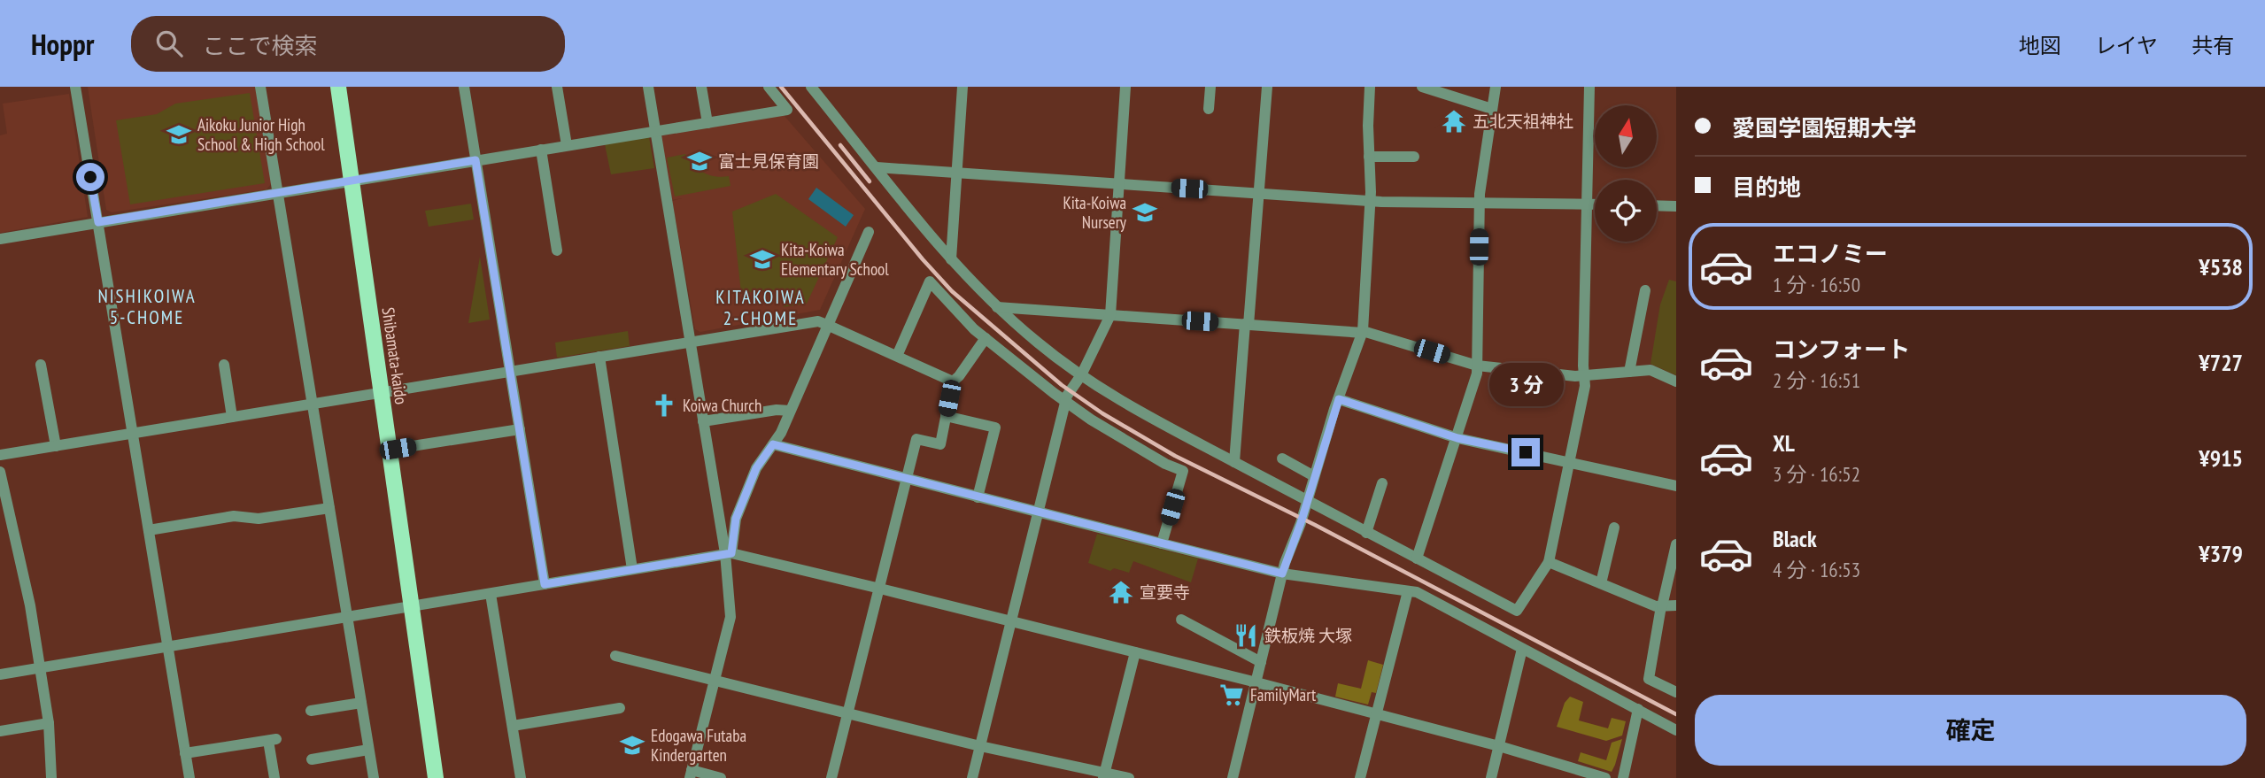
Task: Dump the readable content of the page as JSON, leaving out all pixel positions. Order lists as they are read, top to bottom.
{
  "streets": {
    "main road": ["Shibamata-kaido"]
  },
  "districts": ["NISHIKOIWA 5-CHOME", "KITAKOIWA 2-CHOME"],
  "places": {
    "temple": ["五北天祖神社", "宣要寺"],
    "school or university": [
      "Aikoku Junior High School & High School",
      "富士見保育園",
      "Kita-Koiwa Nursery",
      "Kita-Koiwa Elementary School",
      "Edogawa Futaba Kindergarten"
    ],
    "church": ["Koiwa Church"],
    "restaurant": ["鉄板焼 大塚"],
    "supermarket": ["FamilyMart"]
  },
  "north": "top",
  "page": {
    "header": "Hoppr",
    "search": "ここで検索",
    "nav": ["地図", "レイヤ", "共有"],
    "banner": ["愛国学園短期大学", "目的地"],
    "list": [
      {
        "name": "エコノミー",
        "note": "1 分 · 16:50",
        "value": "¥538"
      },
      {
        "name": "コンフォート",
        "note": "2 分 · 16:51",
        "value": "¥727"
      },
      {
        "name": "XL",
        "note": "3 分 · 16:52",
        "value": "¥915"
      },
      {
        "name": "Black",
        "note": "4 分 · 16:53",
        "value": "¥379"
      }
    ],
    "bubble": "3 分",
    "buttons": "確定"
  }
}
